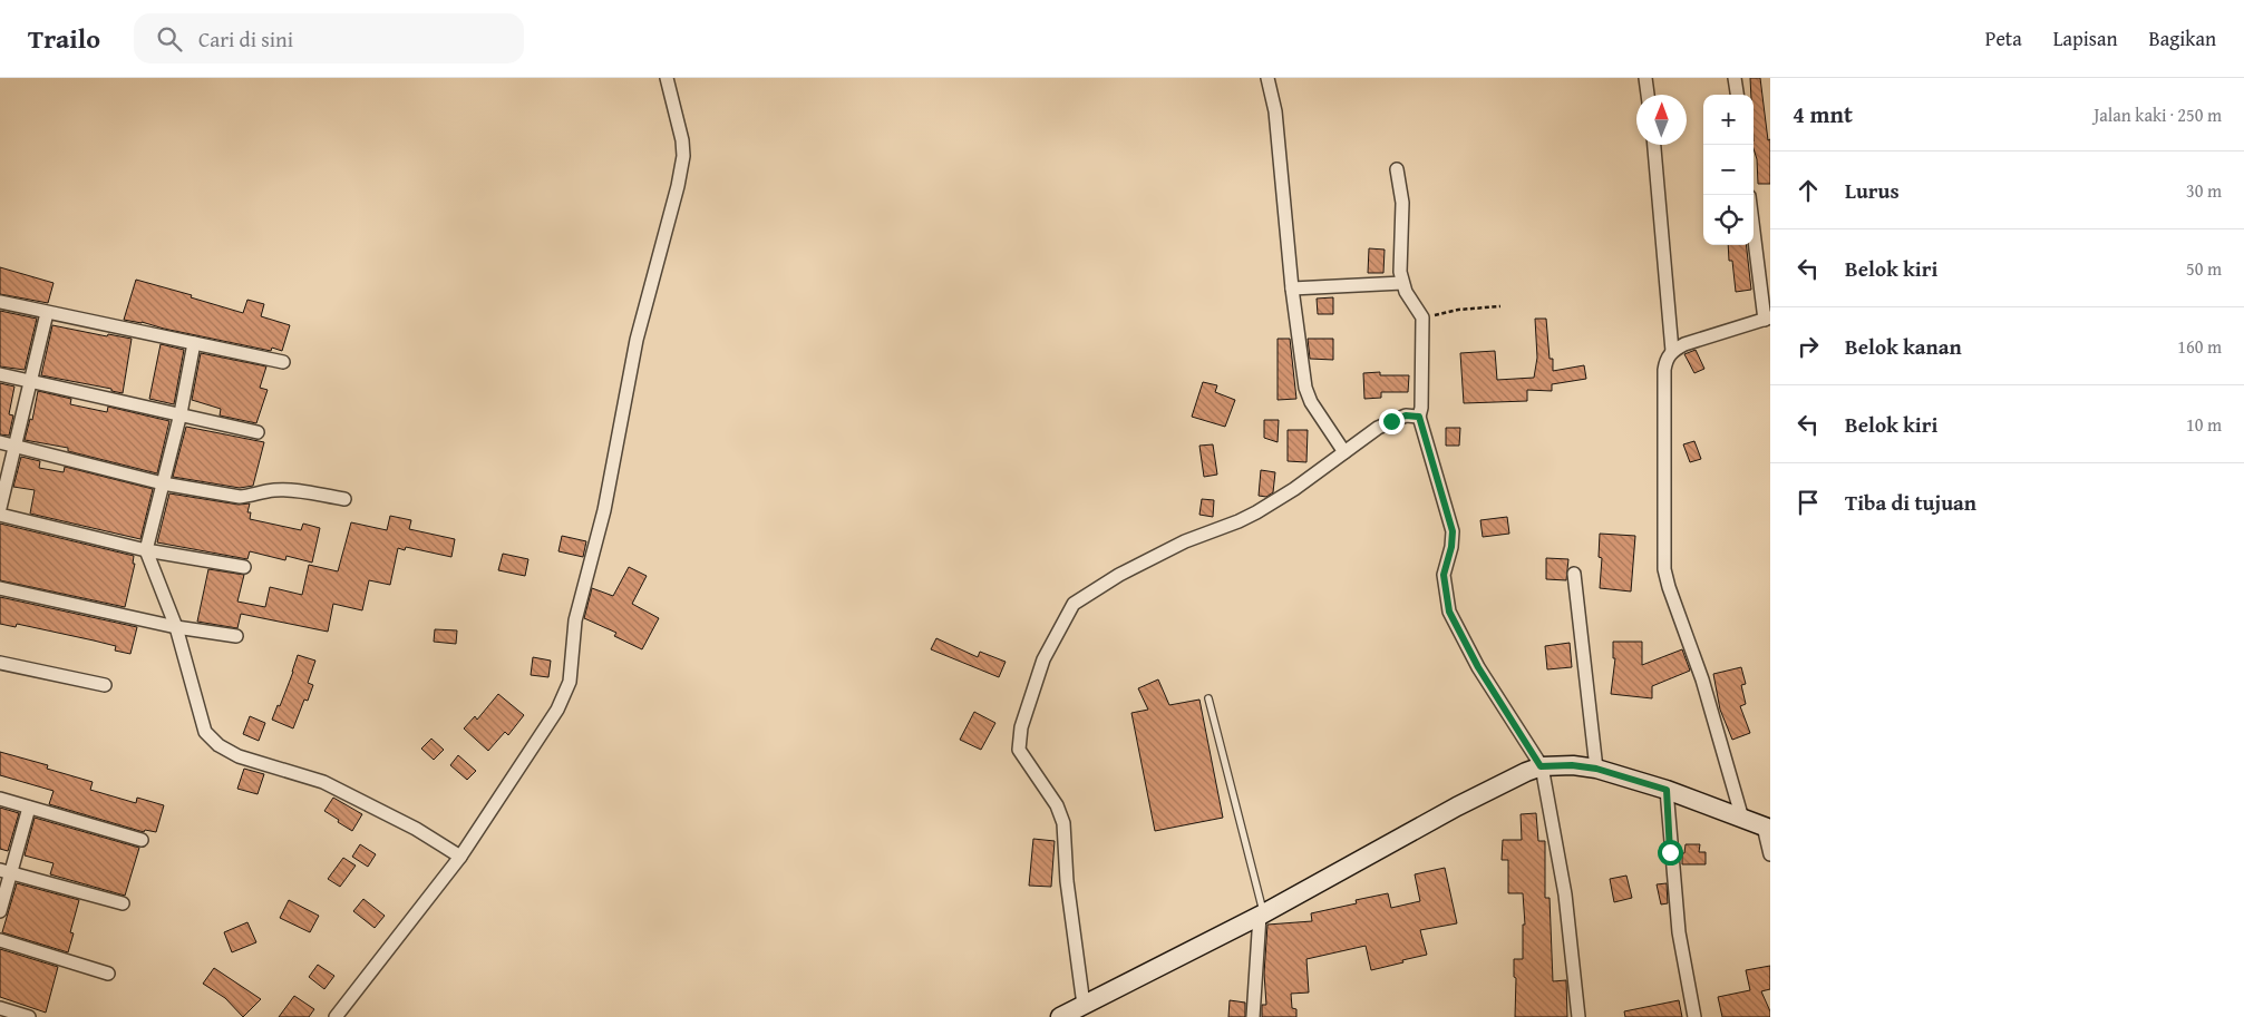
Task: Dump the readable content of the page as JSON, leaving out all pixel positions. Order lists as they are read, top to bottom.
{
  "north": "top",
  "page": {
    "header": "Trailo",
    "search": "Cari di sini",
    "nav": ["Peta", "Lapisan", "Bagikan"],
    "heading": ["4 mnt", "Jalan kaki · 250 m"],
    "map_buttons": ["+", "−"],
    "list": [
      ["Lurus", "30 m"],
      ["Belok kiri", "50 m"],
      ["Belok kanan", "160 m"],
      ["Belok kiri", "10 m"],
      "Tiba di tujuan"
    ]
  }
}
